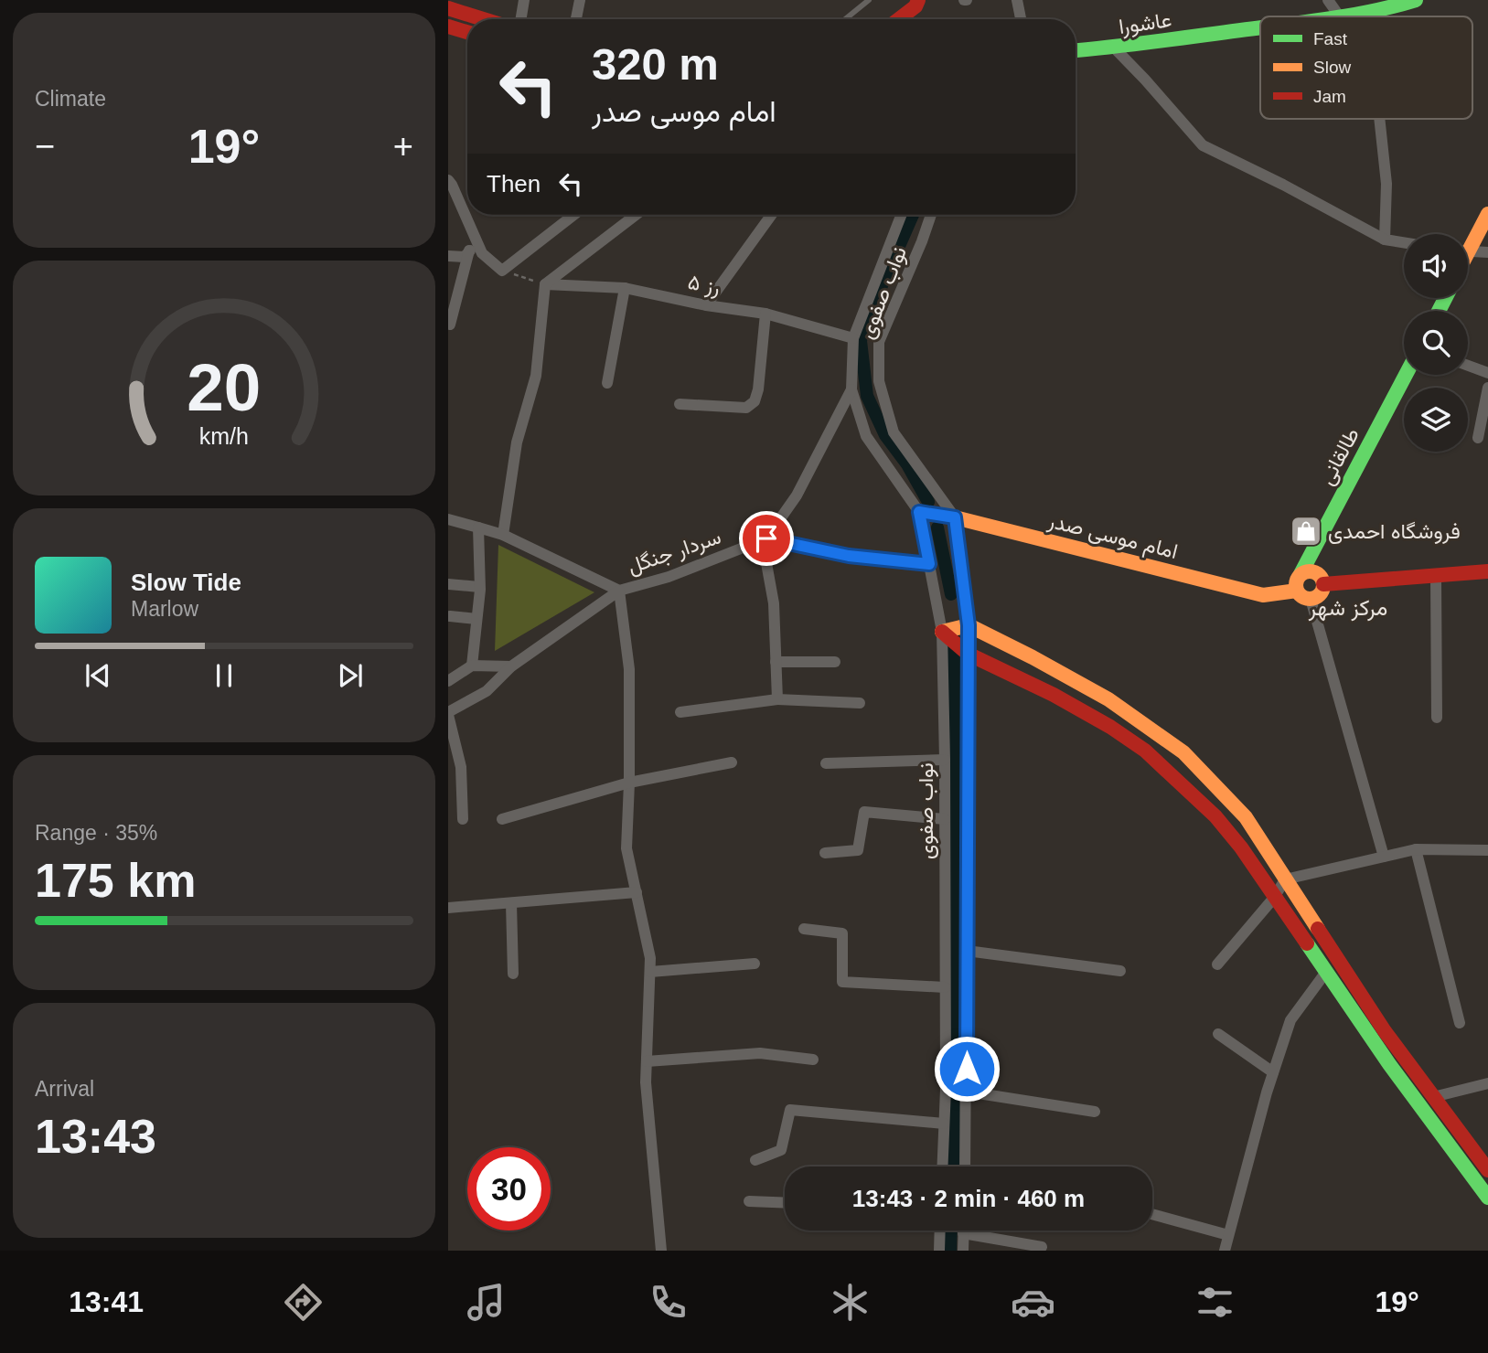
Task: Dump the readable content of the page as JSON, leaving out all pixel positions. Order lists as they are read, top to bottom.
{
  "streets": {
    "street": [
      "عاشورا",
      "رز ۵",
      "نواب صفوی",
      "طالقانی",
      "امام موسی صدر",
      "سردار جنگل"
    ]
  },
  "crossings": [
    ["رز ۵", "نواب صفوی"],
    ["نواب صفوی", "امام موسی صدر"],
    ["طالقانی", "امام موسی صدر"]
  ],
  "districts": ["مرکز شهر"],
  "places": {
    "shop": ["فروشگاه احمدی"]
  },
  "legend": ["Fast", "Slow", "Jam"],
  "page": {
    "tile": [
      "Climate",
      ["Range · 35%", "175 km"],
      ["Arrival", "13:43"]
    ],
    "turn": ["320 m", "امام موسی صدر"],
    "heat": ["−", "19°", "+"],
    "then": "Then",
    "song": ["Slow Tide", "Marlow"],
    "limit": "30",
    "trip": "13:43 · 2 min · 460 m",
    "tabs": ["13:41", "19°"],
    "gauge": ["20", "km/h"]
  }
}
